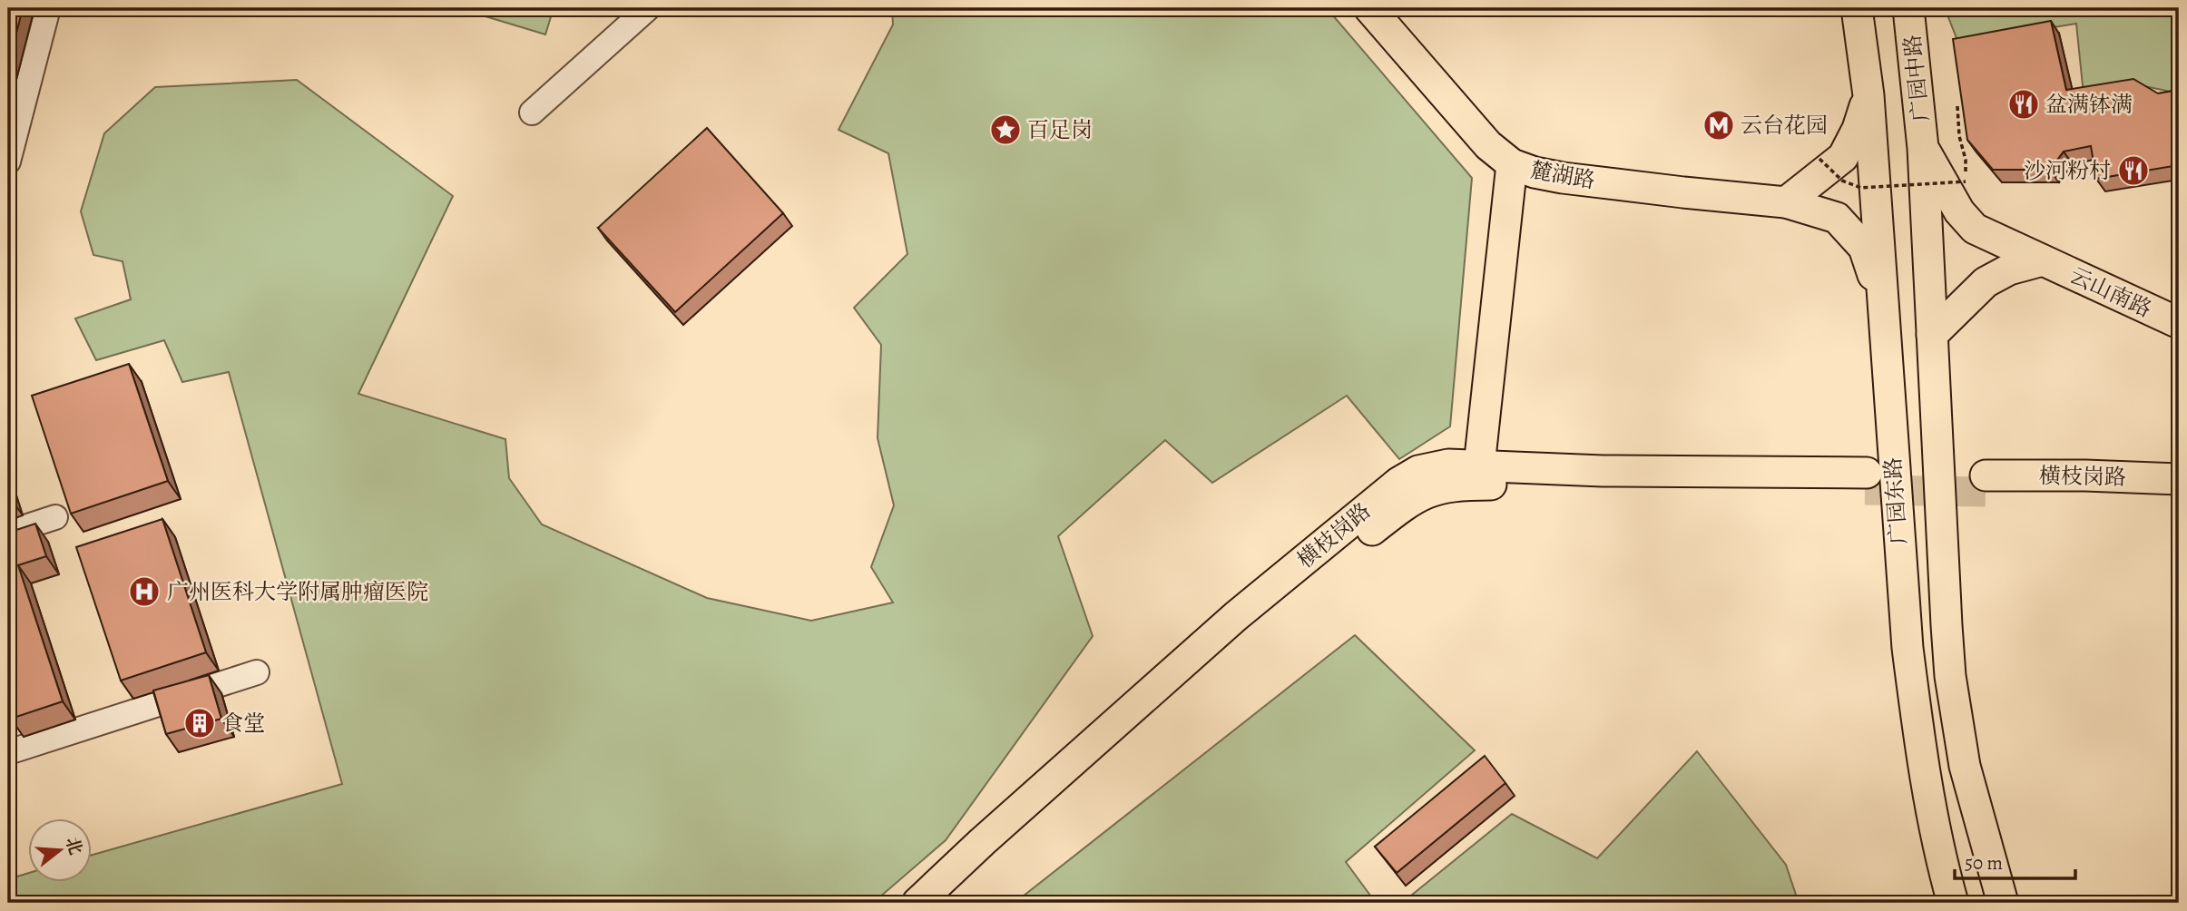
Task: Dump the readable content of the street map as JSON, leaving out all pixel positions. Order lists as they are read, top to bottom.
{
  "streets": {
    "main road": [
      "广园中路",
      "麓湖路",
      "云山南路",
      "横枝岗路",
      "广园东路"
    ]
  },
  "crossings": [
    ["广园中路", "云山南路"],
    ["广园中路", "广园东路"],
    ["麓湖路", "广园东路"],
    ["云山南路", "广园东路"]
  ],
  "places": {
    "restaurant": ["盆满钵满", "沙河粉村"],
    "metro station": ["云台花园"],
    "place": ["百足岗"],
    "hospital": ["广州医科大学附属肿瘤医院"],
    "building": ["食堂"]
  },
  "scale_bar": "50 m",
  "north": "right"
}
